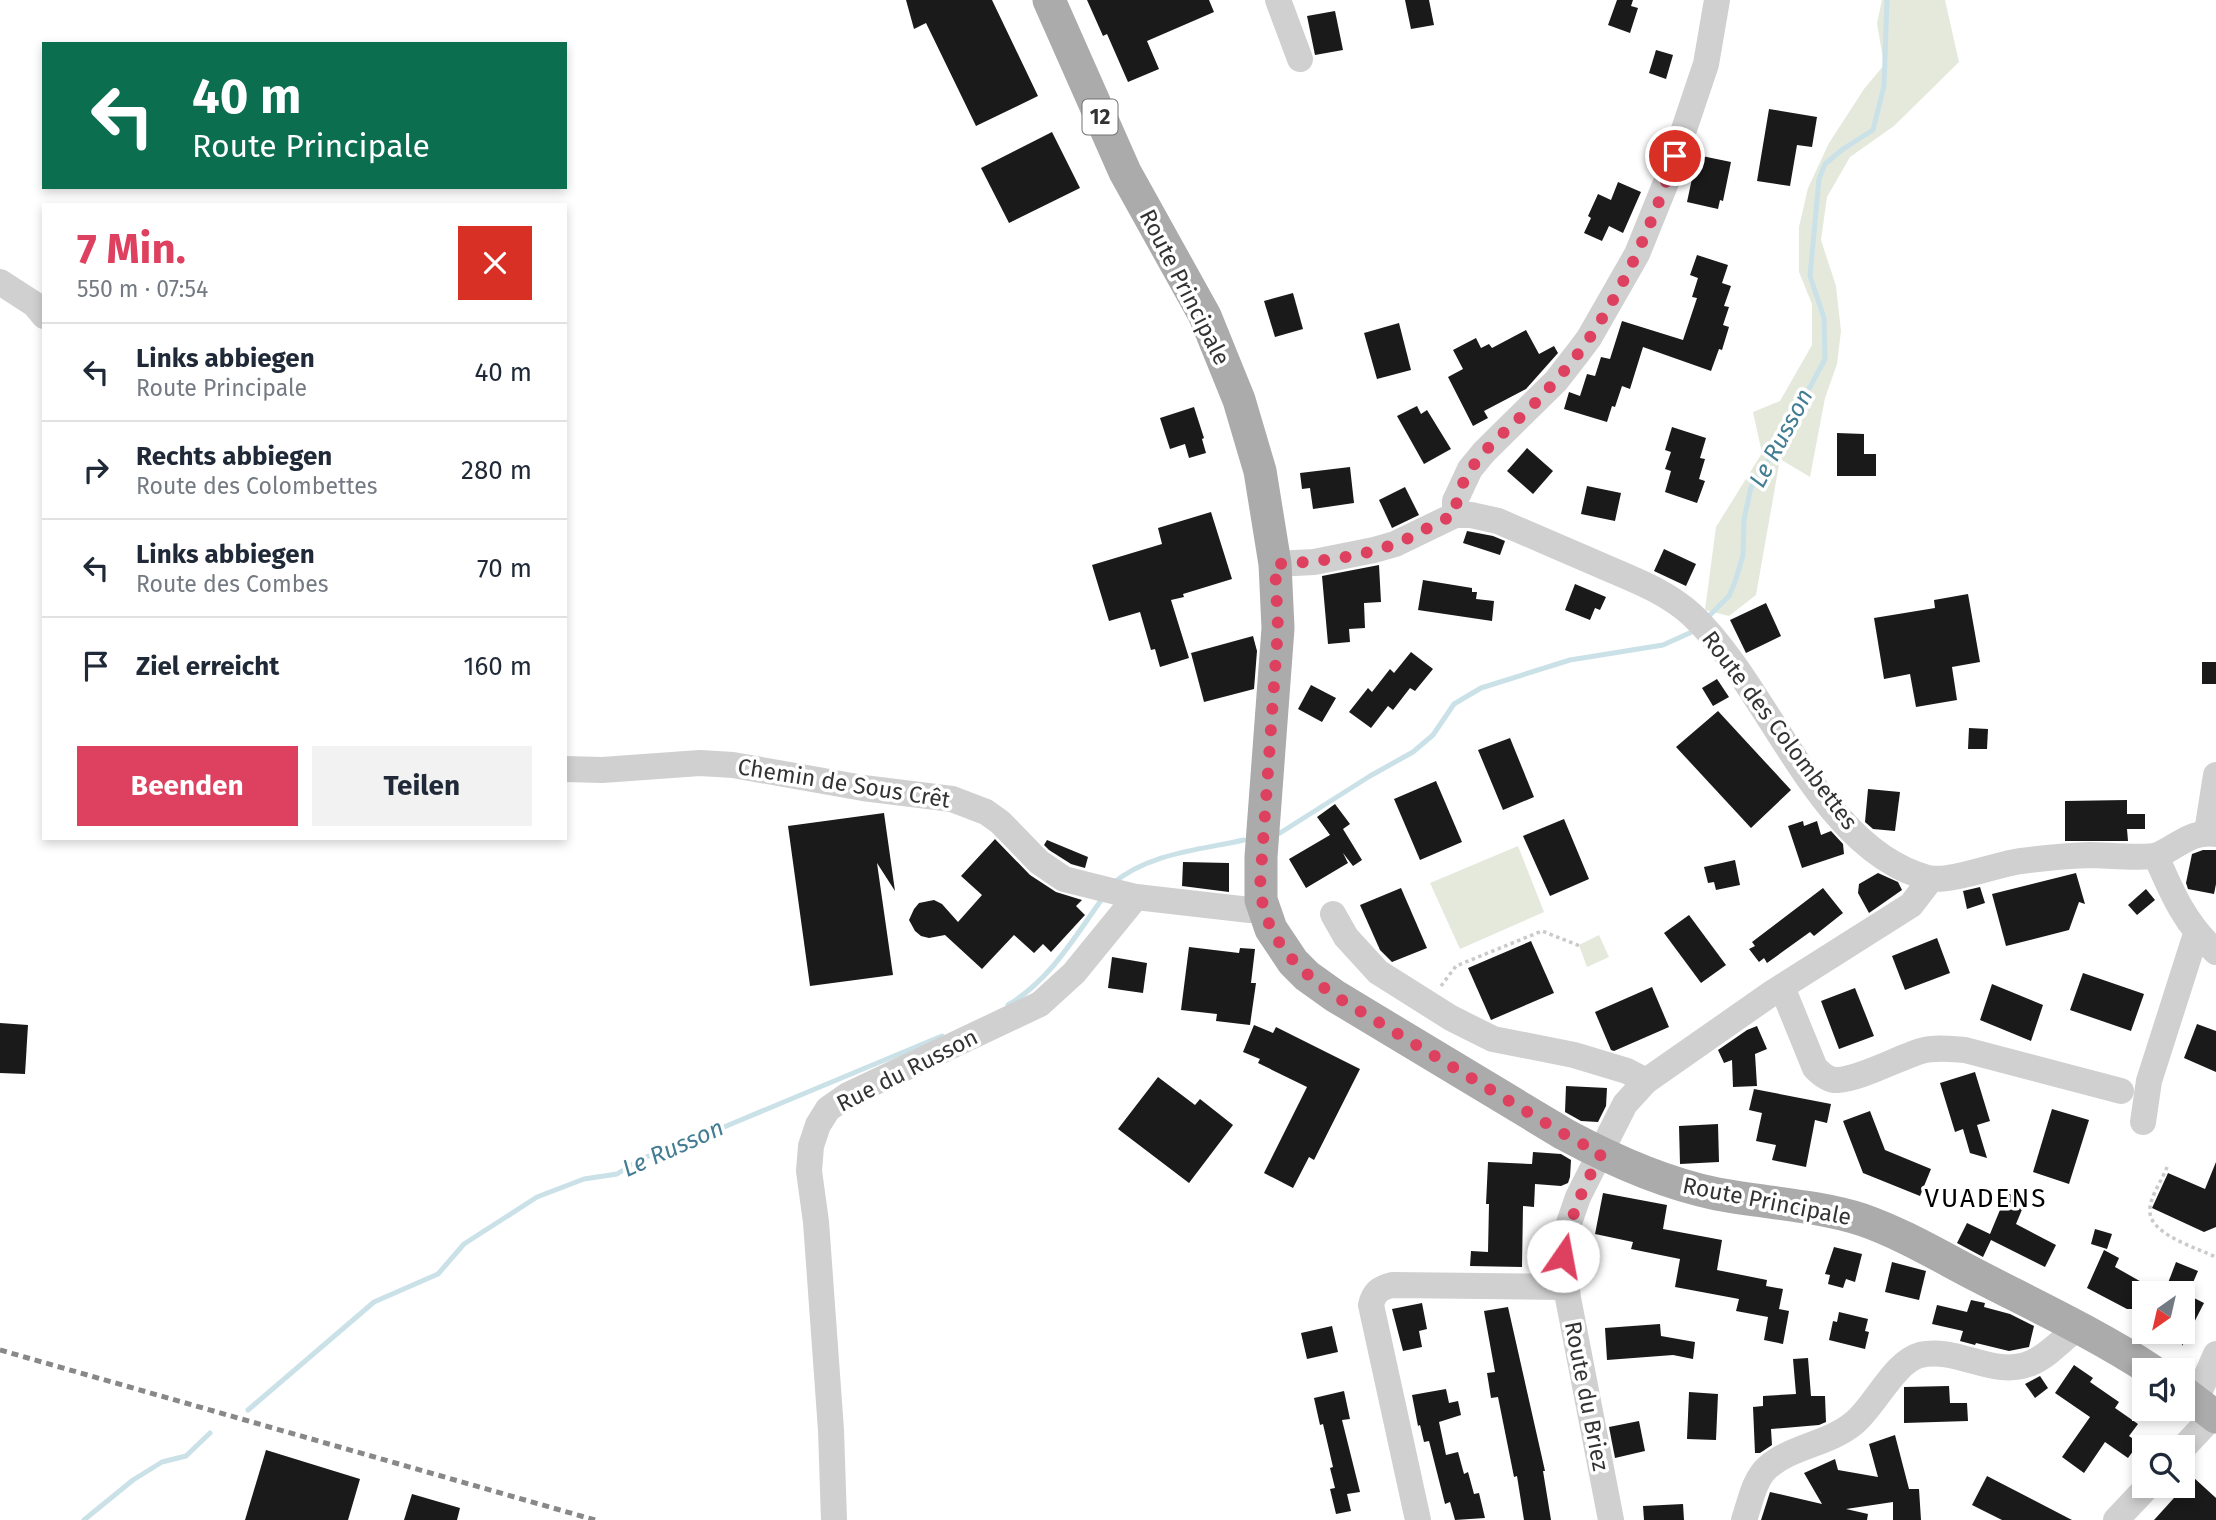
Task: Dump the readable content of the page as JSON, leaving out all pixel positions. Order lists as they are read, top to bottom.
{
  "streets": {
    "main road": ["12", "Route Principale"],
    "street": [
      "Route des Colombettes",
      "Chemin de Sous Crêt",
      "Rue du Russon",
      "Route du Briez"
    ]
  },
  "crossings": [
    ["Route Principale", "Route du Briez"],
    ["Route des Colombettes", "Route du Briez"],
    ["Chemin de Sous Crêt", "Rue du Russon"]
  ],
  "districts": ["VUADENS"],
  "water": ["Le Russon"],
  "north": "bottom left",
  "page": {
    "turn": ["40 m", "Route Principale"],
    "heading": ["7 Min.", "550 m · 07:54"],
    "list": [
      {
        "name": "Links abbiegen",
        "note": "Route Principale",
        "value": "40 m"
      },
      {
        "name": "Rechts abbiegen",
        "note": "Route des Colombettes",
        "value": "280 m"
      },
      {
        "name": "Links abbiegen",
        "note": "Route des Combes",
        "value": "70 m"
      },
      {
        "name": "Ziel erreicht",
        "value": "160 m"
      }
    ],
    "buttons": ["Beenden", "Teilen"]
  }
}
